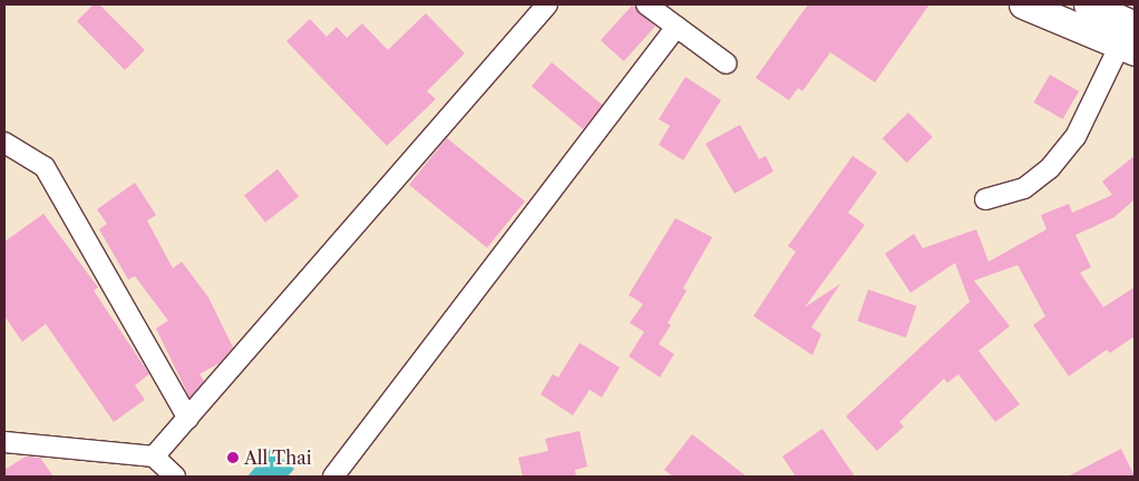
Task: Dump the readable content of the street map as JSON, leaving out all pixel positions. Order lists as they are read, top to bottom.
{
  "places": ["All Thai"]
}
